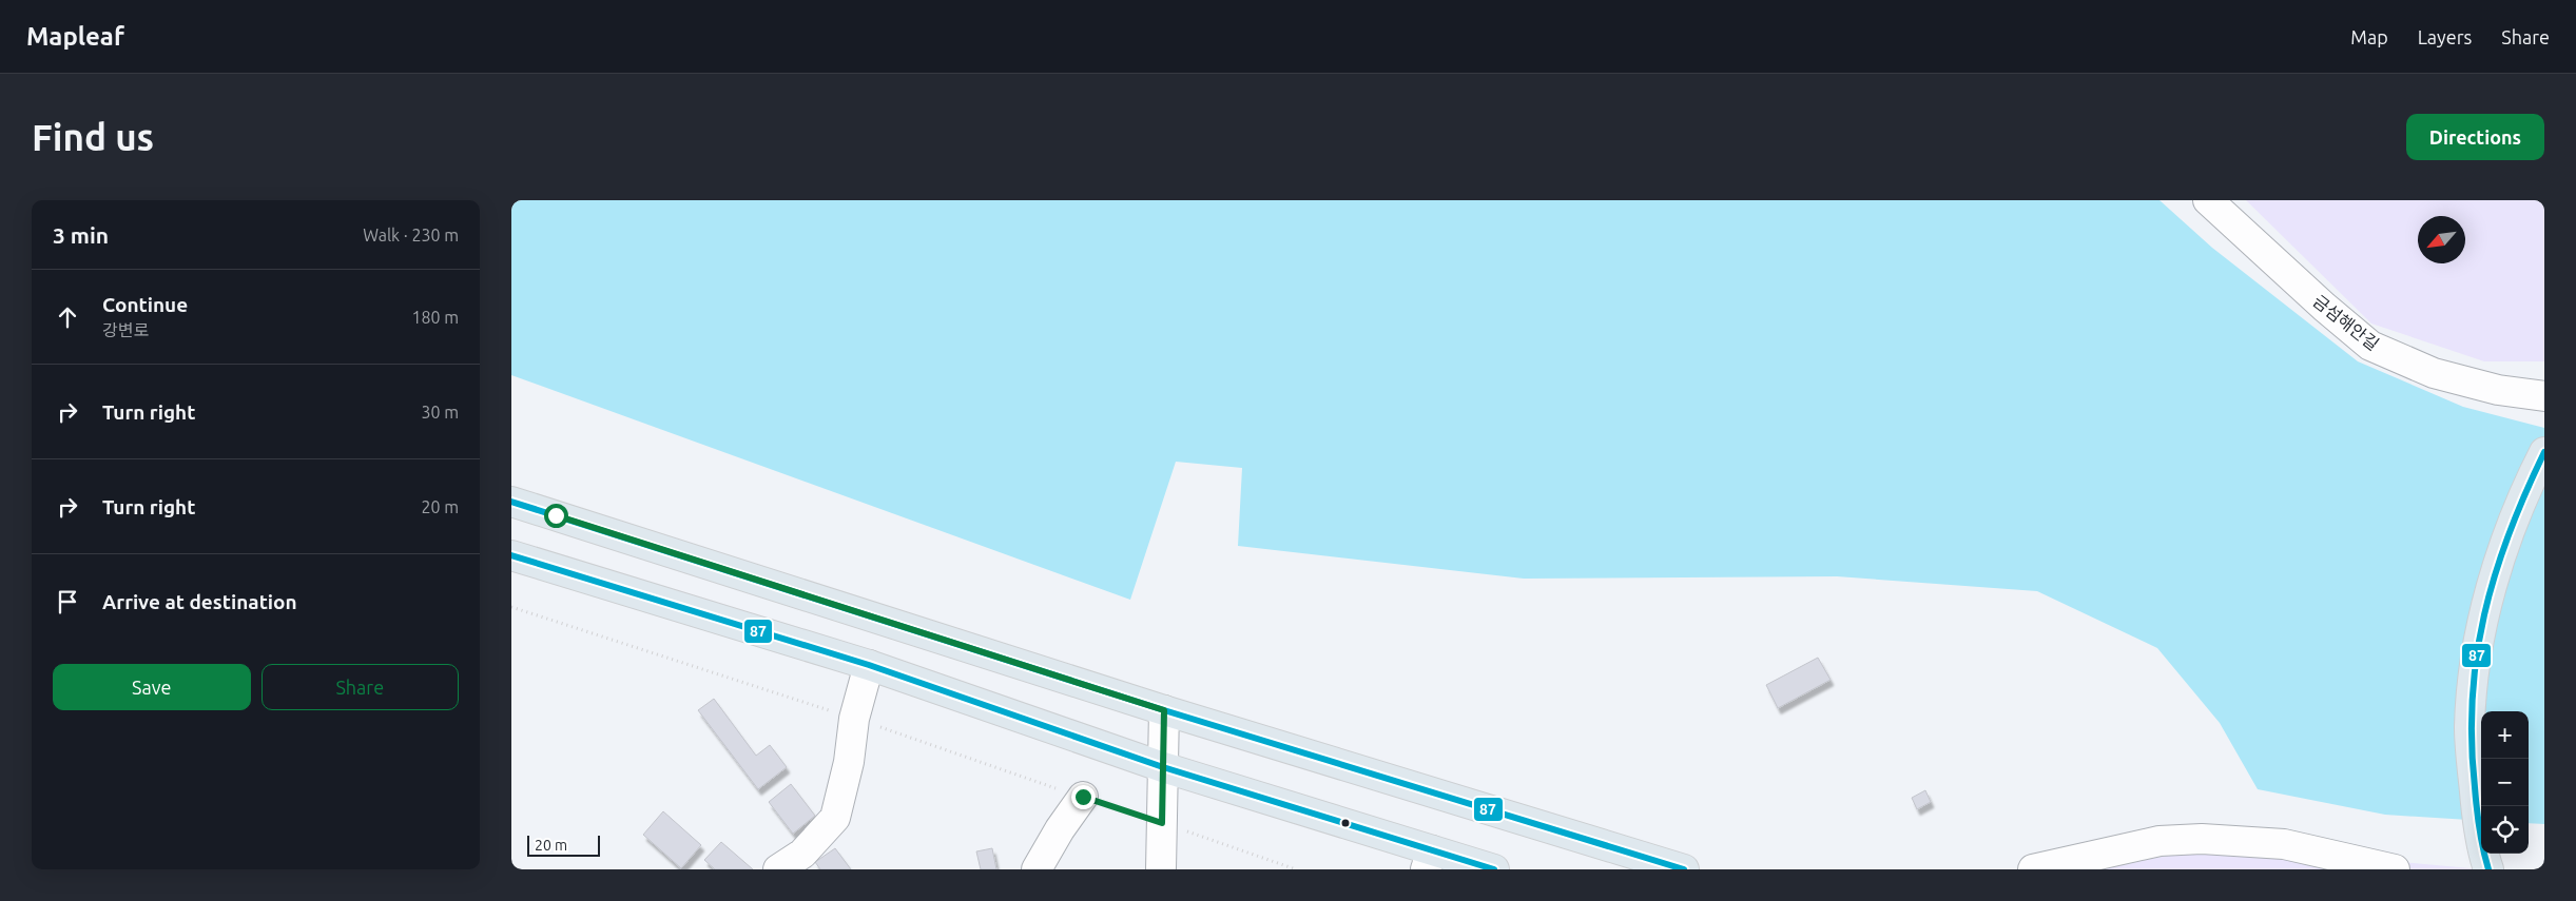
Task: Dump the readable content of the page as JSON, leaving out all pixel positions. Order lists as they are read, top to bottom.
{
  "streets": {
    "street": ["금섬해안길"]
  },
  "lines": ["transit line 87"],
  "scale_bar": "20 m",
  "north": "bottom left",
  "page": {
    "header": "Mapleaf",
    "nav": ["Map", "Layers", "Share"],
    "buttons": [
      "Directions",
      ["Save", "Share"]
    ],
    "title": "Find us",
    "heading": ["3 min", "Walk · 230 m"],
    "list": [
      ["Continue", "강변로", "180 m"],
      ["Turn right", "30 m"],
      ["Turn right", "20 m"],
      "Arrive at destination"
    ],
    "map_buttons": ["+", "−"],
    "scale": "20 m"
  }
}
